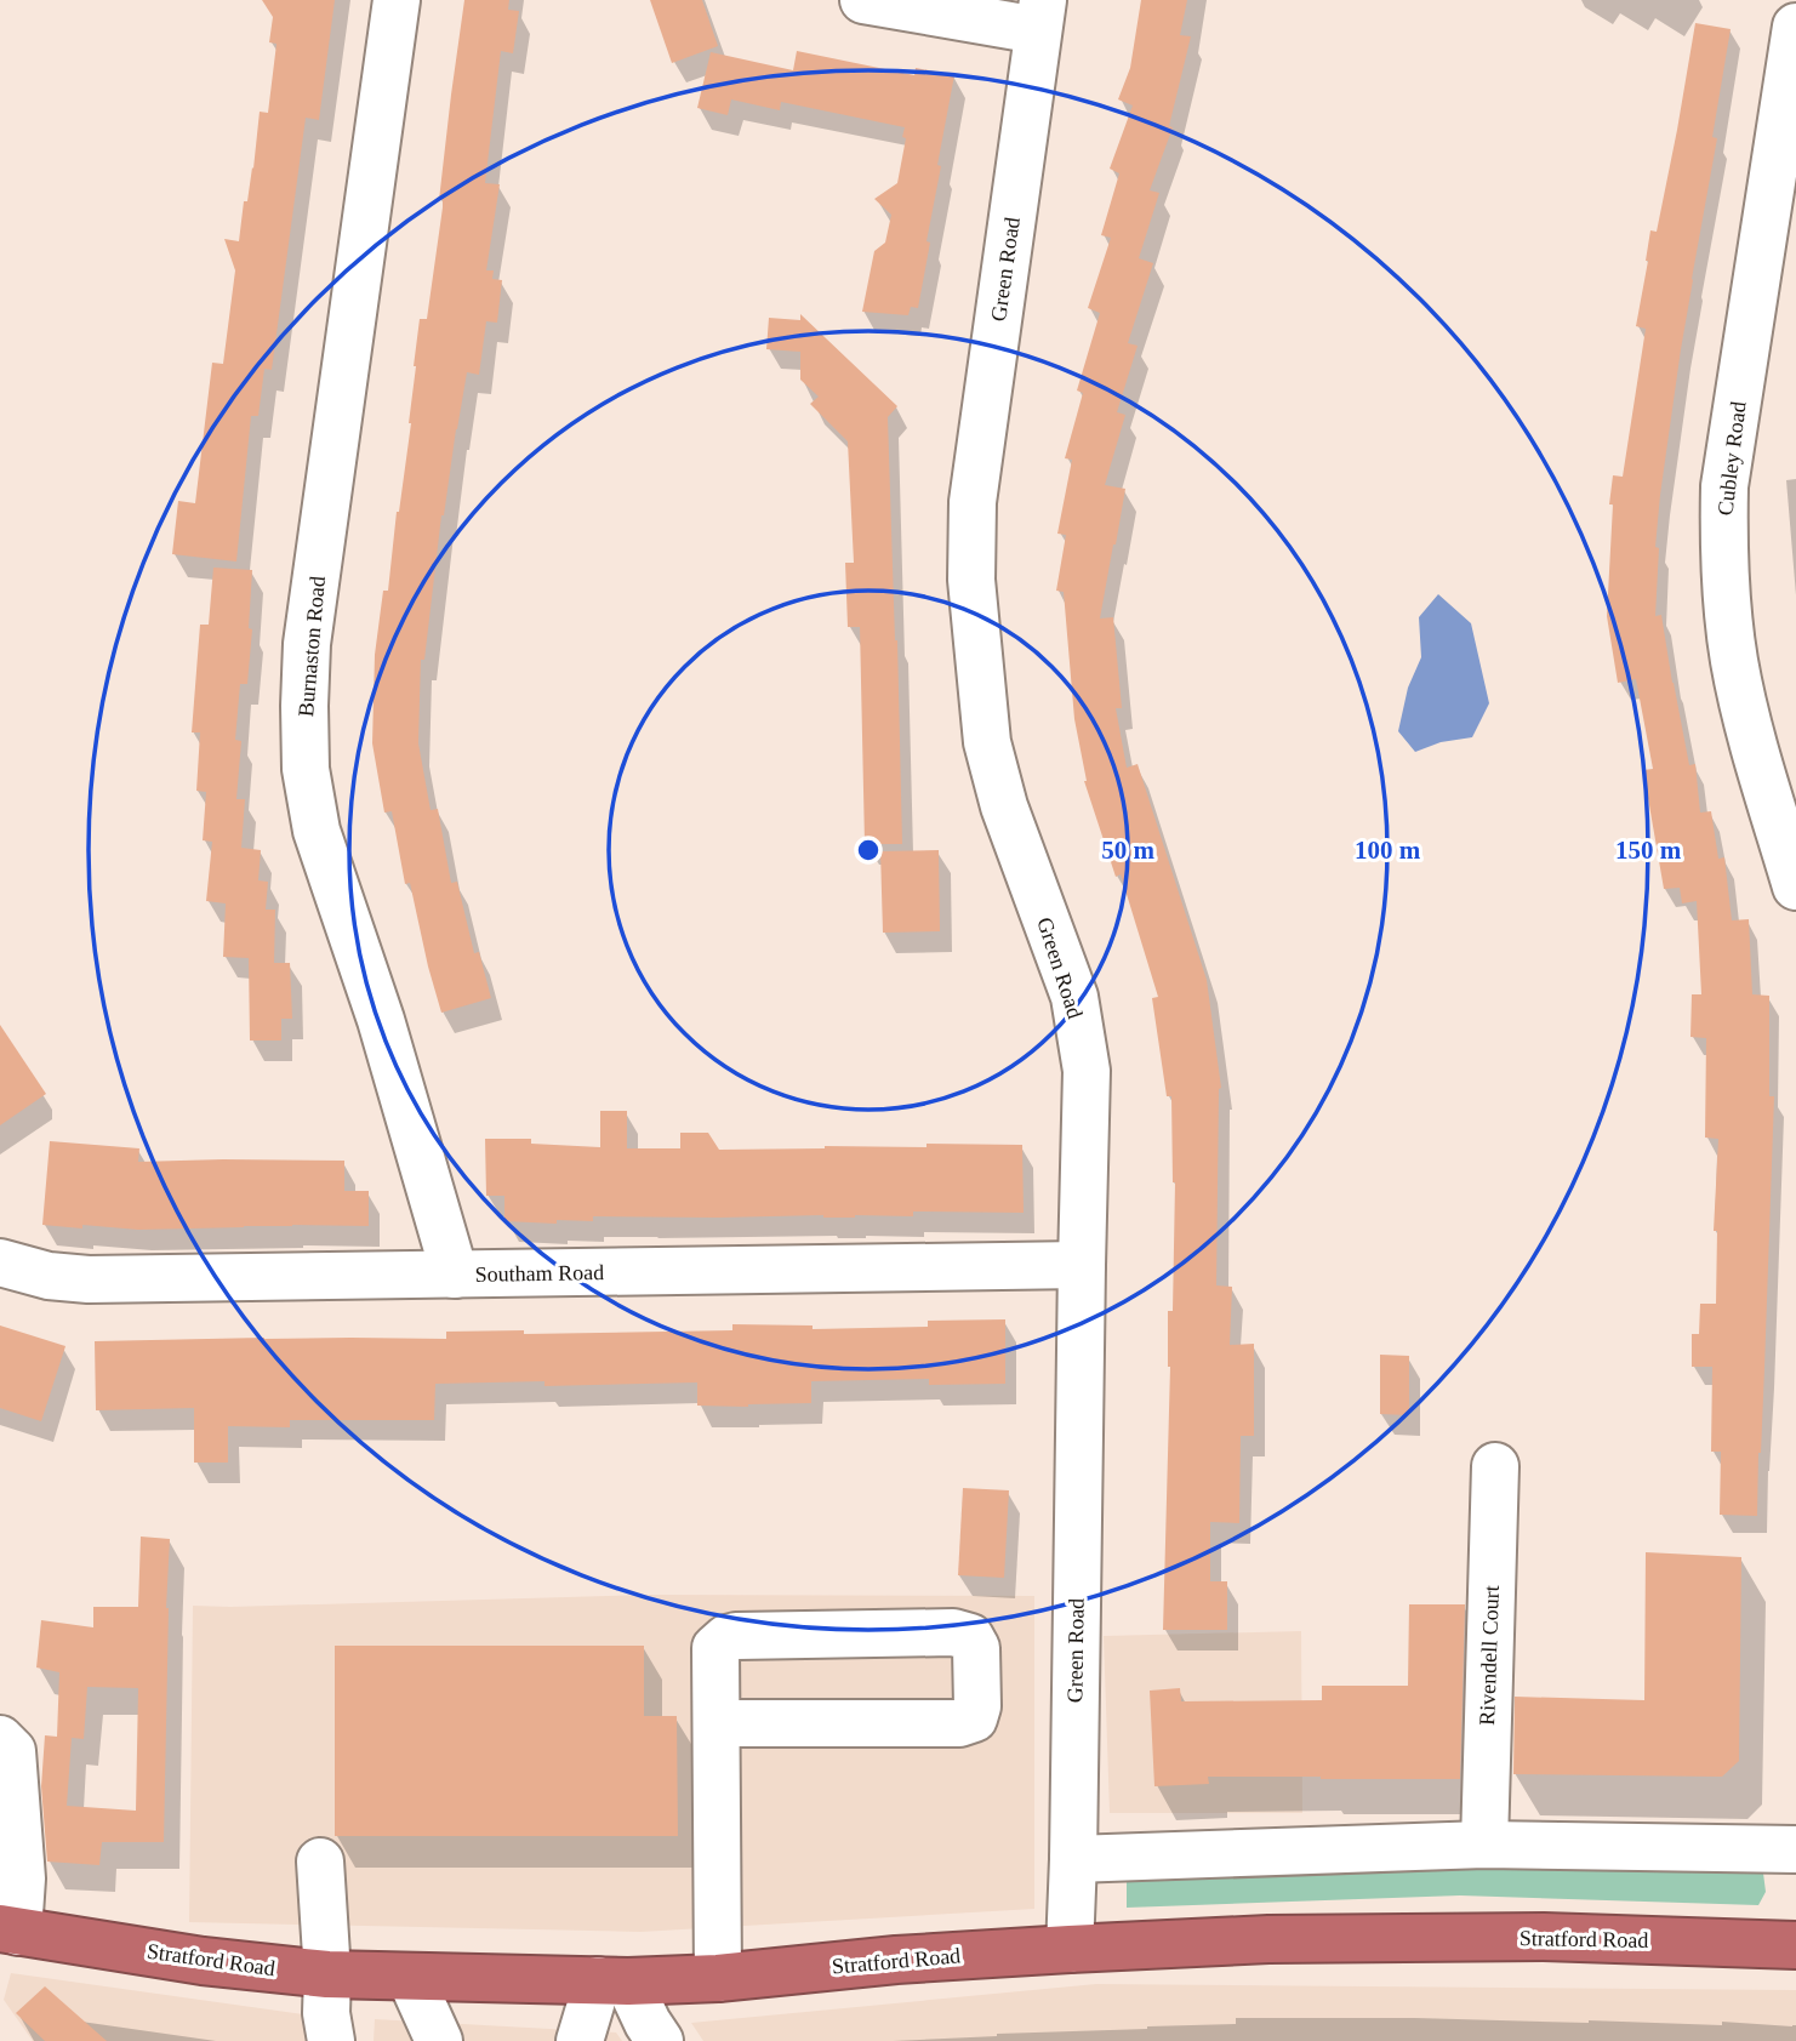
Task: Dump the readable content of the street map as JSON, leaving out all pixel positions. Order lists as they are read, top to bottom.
{
  "streets": {
    "highway": ["Stratford Road"],
    "street": [
      "Green Road",
      "Cubley Road",
      "Burnaston Road",
      "Southam Road",
      "Rivendell Court"
    ]
  },
  "crossings": [
    ["Green Road", "Southam Road"],
    ["Green Road", "Stratford Road"],
    ["Burnaston Road", "Southam Road"]
  ],
  "rings": ["50 m", "100 m", "150 m"]
}
